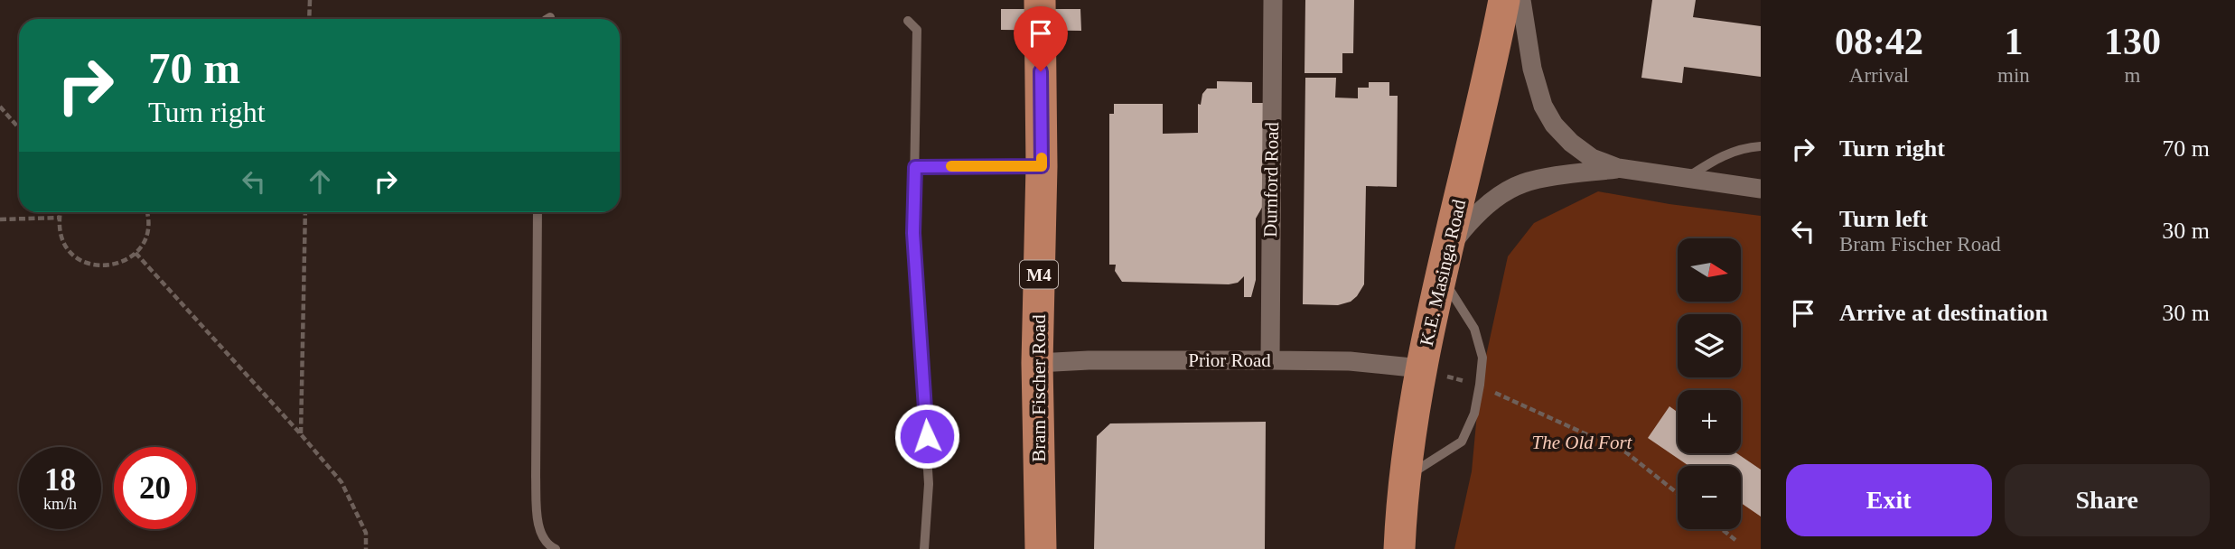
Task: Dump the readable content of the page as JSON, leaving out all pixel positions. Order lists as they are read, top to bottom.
{
  "streets": {
    "highway": ["K.E. Masinga Road", "M4", "Bram Fischer Road"],
    "street": ["Durnford Road", "Prior Road"]
  },
  "crossings": [
    ["Durnford Road", "Prior Road"],
    ["K.E. Masinga Road", "Prior Road"],
    ["Prior Road", "Bram Fischer Road"]
  ],
  "parks": ["The Old Fort"],
  "north": "right",
  "page": {
    "eta": [
      "08:42",
      "Arrival",
      "1",
      "min",
      "130",
      "m"
    ],
    "turn": ["70 m", "Turn right"],
    "list": [
      {
        "name": "Turn right",
        "value": "70 m"
      },
      {
        "name": "Turn left",
        "note": "Bram Fischer Road",
        "value": "30 m"
      },
      {
        "name": "Arrive at destination",
        "value": "30 m"
      }
    ],
    "map_buttons": ["+", "−"],
    "speed": "18 km/h",
    "limit": "20",
    "buttons": ["Exit", "Share"]
  }
}
